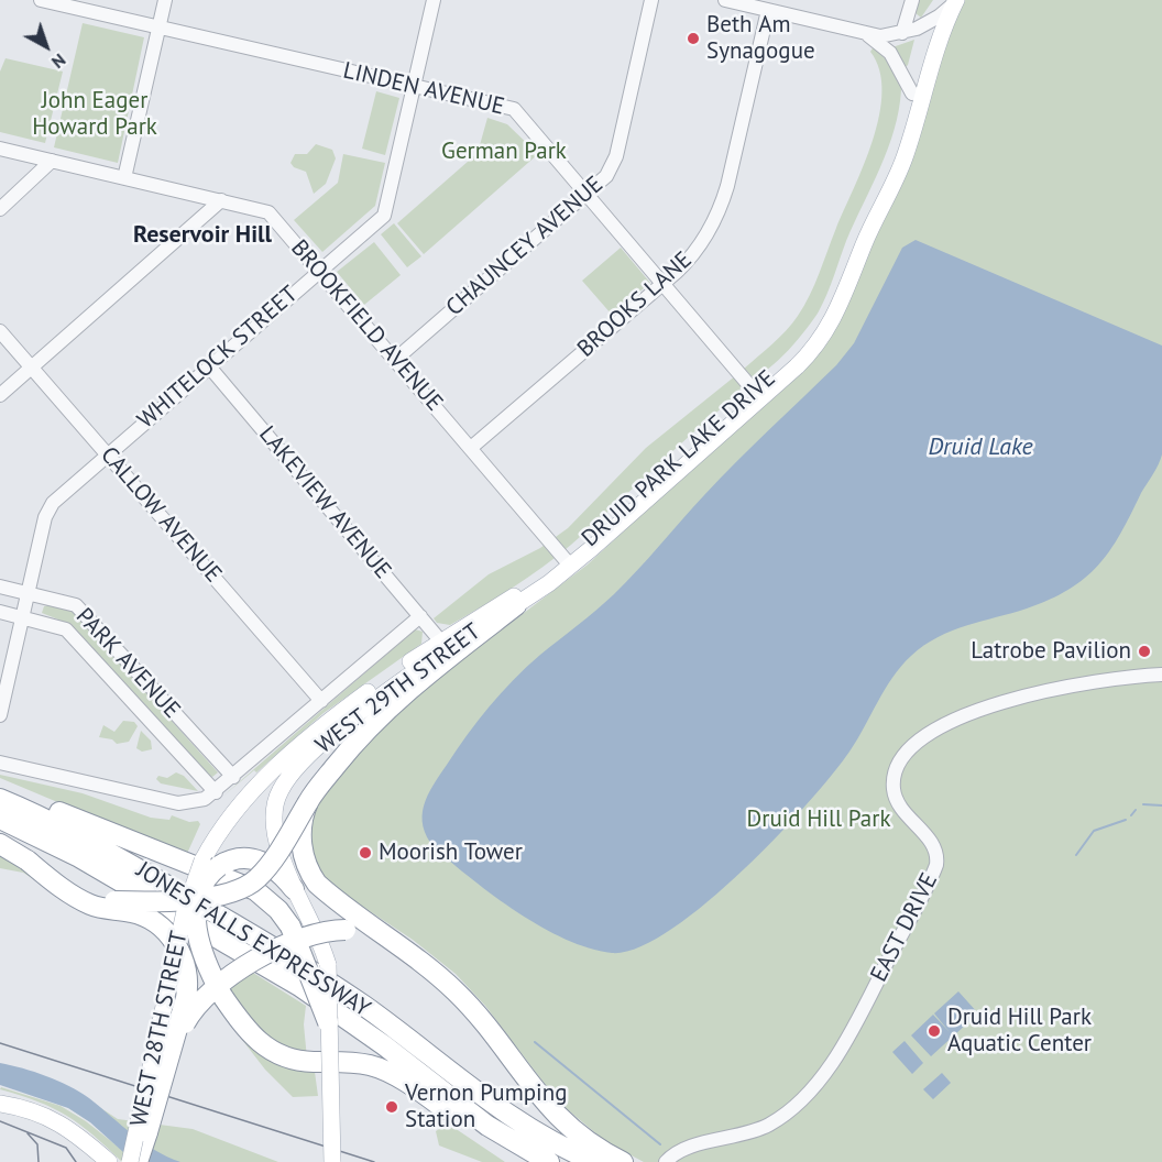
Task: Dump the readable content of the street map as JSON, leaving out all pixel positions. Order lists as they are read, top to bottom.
{
  "streets": {
    "highway": ["JONES FALLS EXPRESSWAY"],
    "main road": ["DRUID PARK LAKE DRIVE", "WEST 29TH STREET", "WEST 28TH STREET"],
    "street": [
      "LINDEN AVENUE",
      "CHAUNCEY AVENUE",
      "BROOKS LANE",
      "BROOKFIELD AVENUE",
      "WHITELOCK STREET",
      "LAKEVIEW AVENUE",
      "CALLOW AVENUE",
      "PARK AVENUE",
      "EAST DRIVE"
    ]
  },
  "crossings": [
    ["LINDEN AVENUE", "CHAUNCEY AVENUE"],
    ["LINDEN AVENUE", "BROOKS LANE"],
    ["LINDEN AVENUE", "WHITELOCK STREET"],
    ["LINDEN AVENUE", "DRUID PARK LAKE DRIVE"],
    ["CHAUNCEY AVENUE", "BROOKFIELD AVENUE"],
    ["BROOKS LANE", "BROOKFIELD AVENUE"],
    ["BROOKFIELD AVENUE", "WHITELOCK STREET"],
    ["BROOKFIELD AVENUE", "DRUID PARK LAKE DRIVE"],
    ["WHITELOCK STREET", "LAKEVIEW AVENUE"],
    ["WHITELOCK STREET", "CALLOW AVENUE"],
    ["WHITELOCK STREET", "PARK AVENUE"],
    ["DRUID PARK LAKE DRIVE", "LAKEVIEW AVENUE"],
    ["DRUID PARK LAKE DRIVE", "WEST 29TH STREET"],
    ["DRUID PARK LAKE DRIVE", "WEST 28TH STREET"]
  ],
  "districts": ["Reservoir Hill"],
  "water": ["Druid Lake"],
  "parks": ["John Eager Howard Park", "German Park", "Druid Hill Park"],
  "places": [
    "Beth Am Synagogue",
    "Latrobe Pavilion",
    "Moorish Tower",
    "Druid Hill Park Aquatic Center",
    "Vernon Pumping Station"
  ],
  "north": "bottom right"
}
